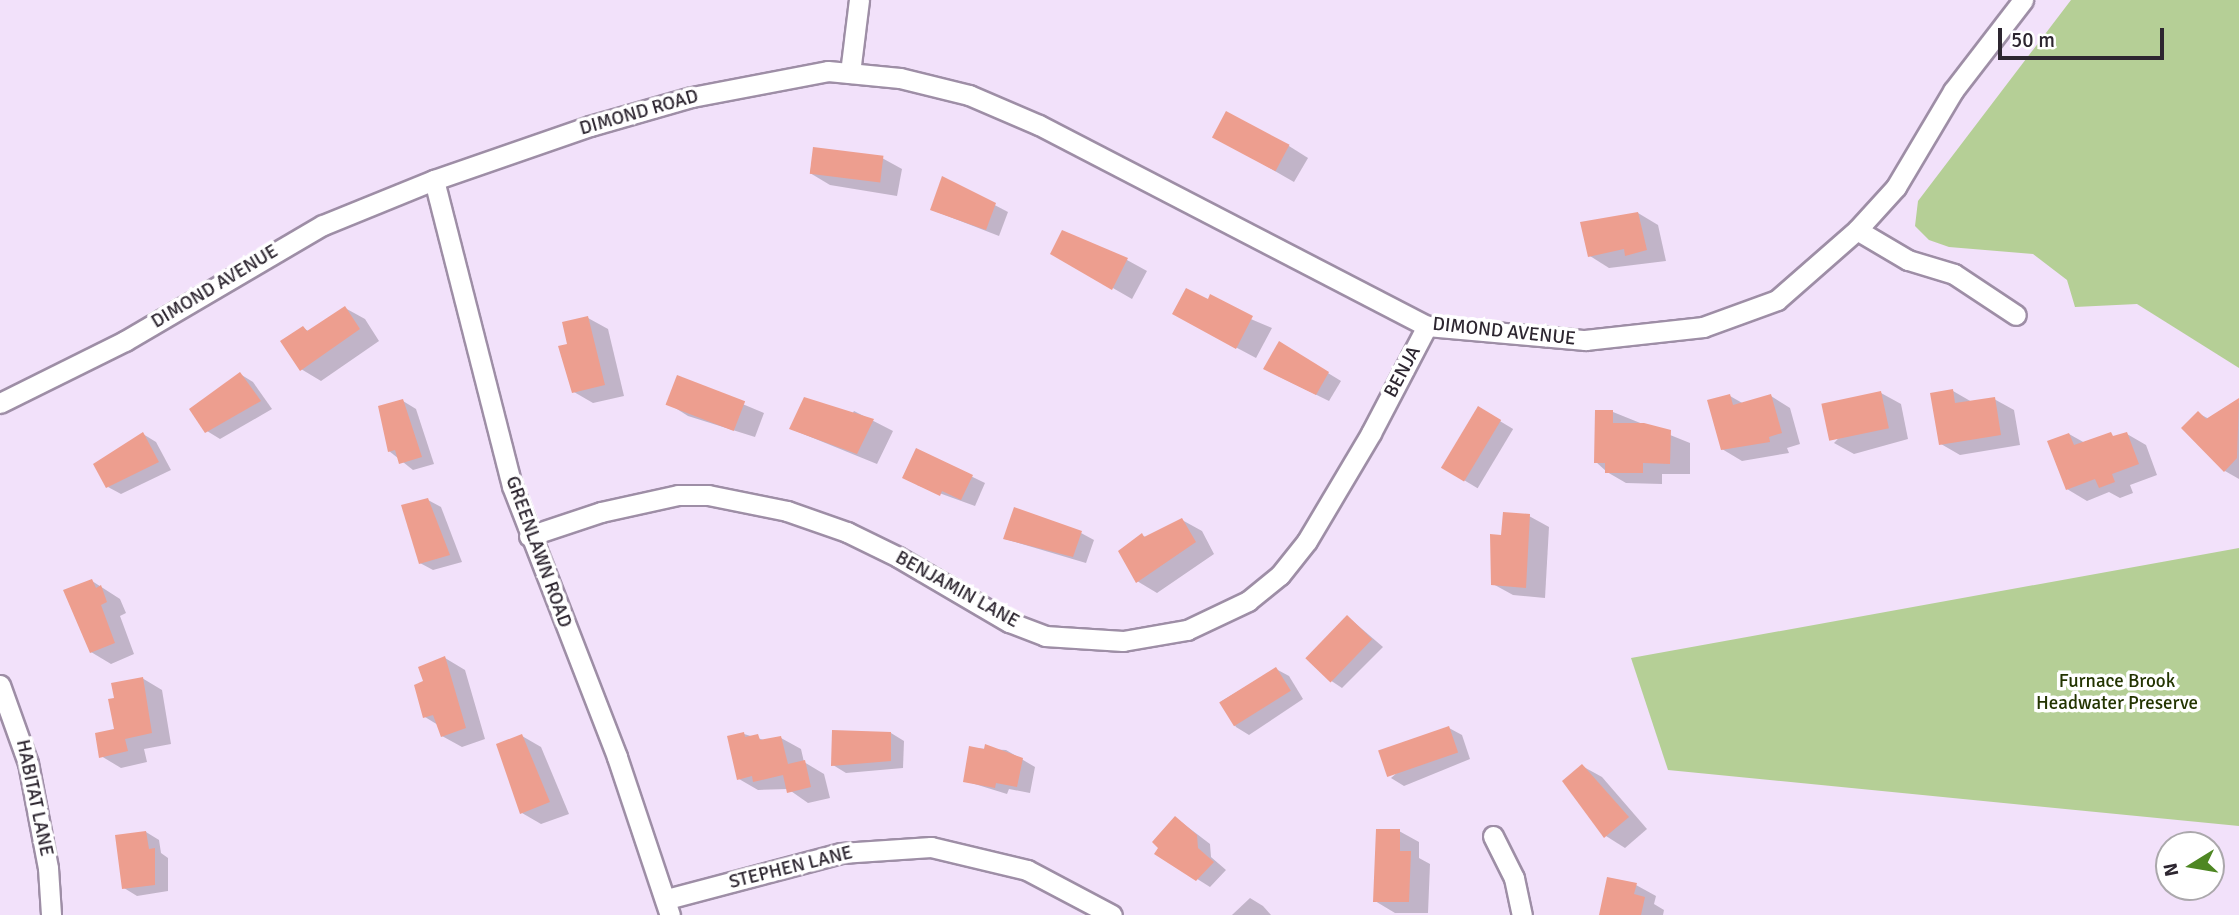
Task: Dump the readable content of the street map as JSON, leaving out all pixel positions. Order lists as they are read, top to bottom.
{
  "streets": {
    "street": [
      "DIMOND ROAD",
      "DIMOND AVENUE",
      "BENJA",
      "GREENLAWN ROAD",
      "BENJAMIN LANE",
      "HABITAT LANE",
      "STEPHEN LANE"
    ]
  },
  "crossings": [
    ["DIMOND ROAD", "DIMOND AVENUE"],
    ["DIMOND ROAD", "GREENLAWN ROAD"],
    ["DIMOND AVENUE", "BENJA"],
    ["DIMOND AVENUE", "GREENLAWN ROAD"],
    ["BENJA", "BENJAMIN LANE"],
    ["GREENLAWN ROAD", "BENJAMIN LANE"],
    ["GREENLAWN ROAD", "STEPHEN LANE"]
  ],
  "parks": ["Furnace Brook Headwater Preserve"],
  "scale_bar": "50 m",
  "north": "left"
}
